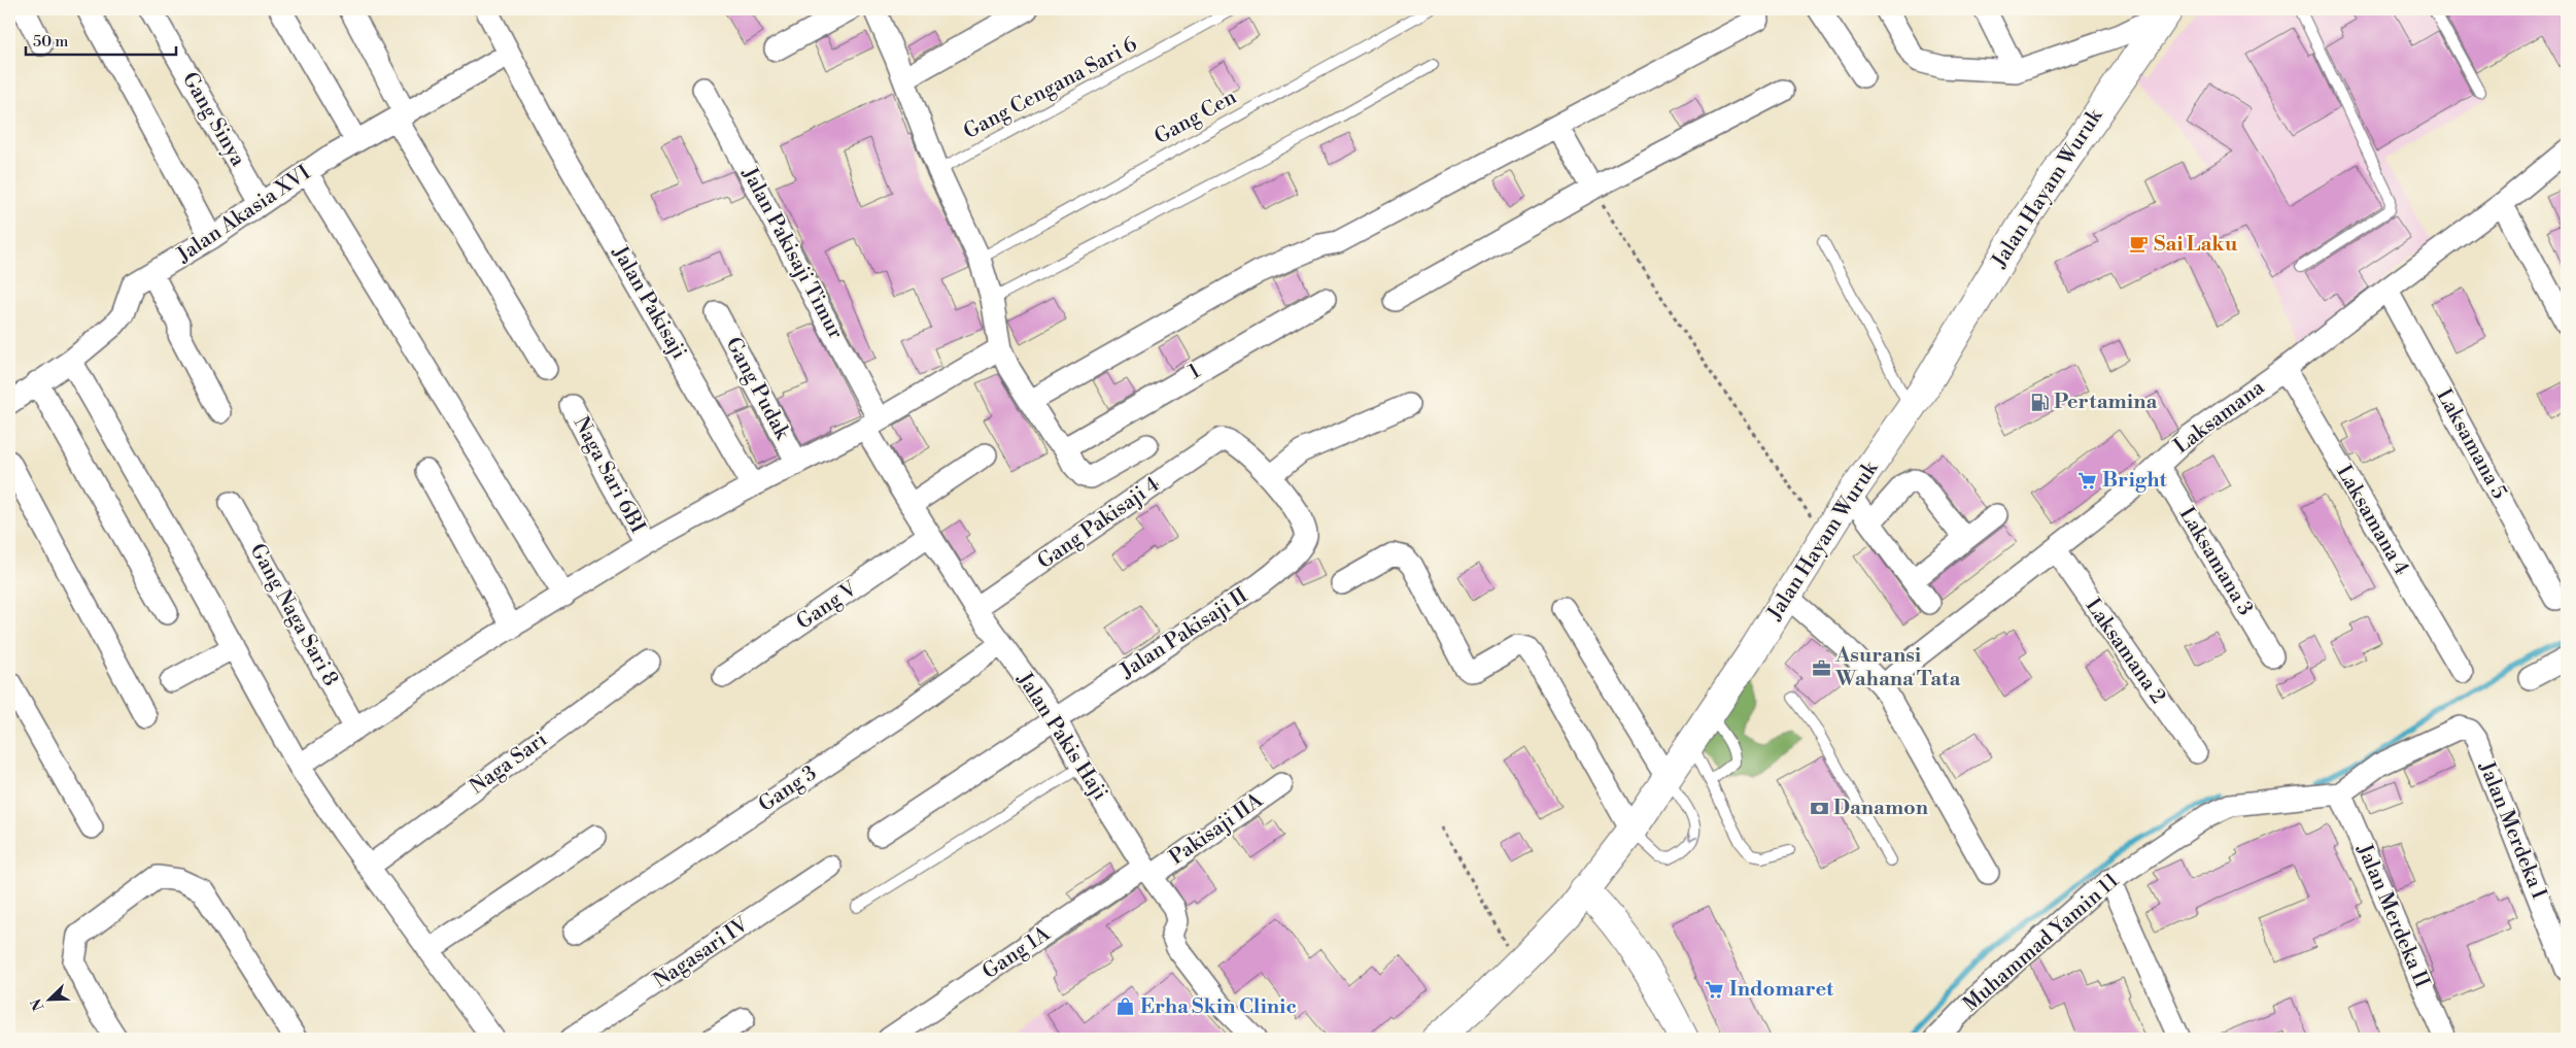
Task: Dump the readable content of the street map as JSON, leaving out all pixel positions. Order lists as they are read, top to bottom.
{
  "streets": {
    "main road": ["Jalan Hayam Wuruk"],
    "street": [
      "Gang Sinya",
      "Jalan Akasia XVI",
      "Jalan Pakisaji Timur",
      "Jalan Pakisaji",
      "1",
      "Gang Pudak",
      "Laksamana",
      "Laksamana 5",
      "Naga Sari 6BI",
      "Laksamana 4",
      "Gang Pakisaji 4",
      "Laksamana 3",
      "Gang V",
      "Gang Naga Sari 8",
      "Jalan Pakisaji II",
      "Laksamana 2",
      "Jalan Pakis Haji",
      "Naga Sari",
      "Gang 3",
      "Pakisaji IIA",
      "Jalan Merdeka I",
      "Jalan Merdeka II",
      "Muhammad Yamin 11",
      "Nagasari IV",
      "Gang 1A"
    ],
    "lane": ["Gang Cengana Sari 6", "Gang Cen"]
  },
  "crossings": [
    ["Gang Sinya", "Jalan Akasia XVI"],
    ["Jalan Akasia XVI", "Jalan Pakisaji"],
    ["Jalan Pakisaji Timur", "Jalan Pakis Haji"],
    ["Laksamana", "Laksamana 5"],
    ["Laksamana", "Laksamana 4"],
    ["Laksamana", "Laksamana 3"],
    ["Laksamana", "Laksamana 2"],
    ["Gang Pakisaji 4", "Jalan Pakisaji II"],
    ["Gang Pakisaji 4", "Jalan Pakis Haji"],
    ["Gang V", "Jalan Pakis Haji"],
    ["Jalan Pakisaji II", "Jalan Pakis Haji"],
    ["Jalan Pakis Haji", "Gang 3"],
    ["Jalan Pakis Haji", "Pakisaji IIA"],
    ["Jalan Pakis Haji", "Gang 1A"],
    ["Pakisaji IIA", "Gang 1A"],
    ["Jalan Merdeka I", "Jalan Merdeka II"],
    ["Jalan Merdeka I", "Muhammad Yamin 11"],
    ["Jalan Merdeka II", "Muhammad Yamin 11"]
  ],
  "places": {
    "cafe": ["Sai Laku"],
    "fuel station": ["Pertamina"],
    "supermarket": ["Bright", "Indomaret"],
    "office": ["Asuransi Wahana Tata"],
    "bank": ["Danamon"],
    "shop": ["Erha Skin Clinic"]
  },
  "scale_bar": "50 m",
  "north": "bottom left"
}
